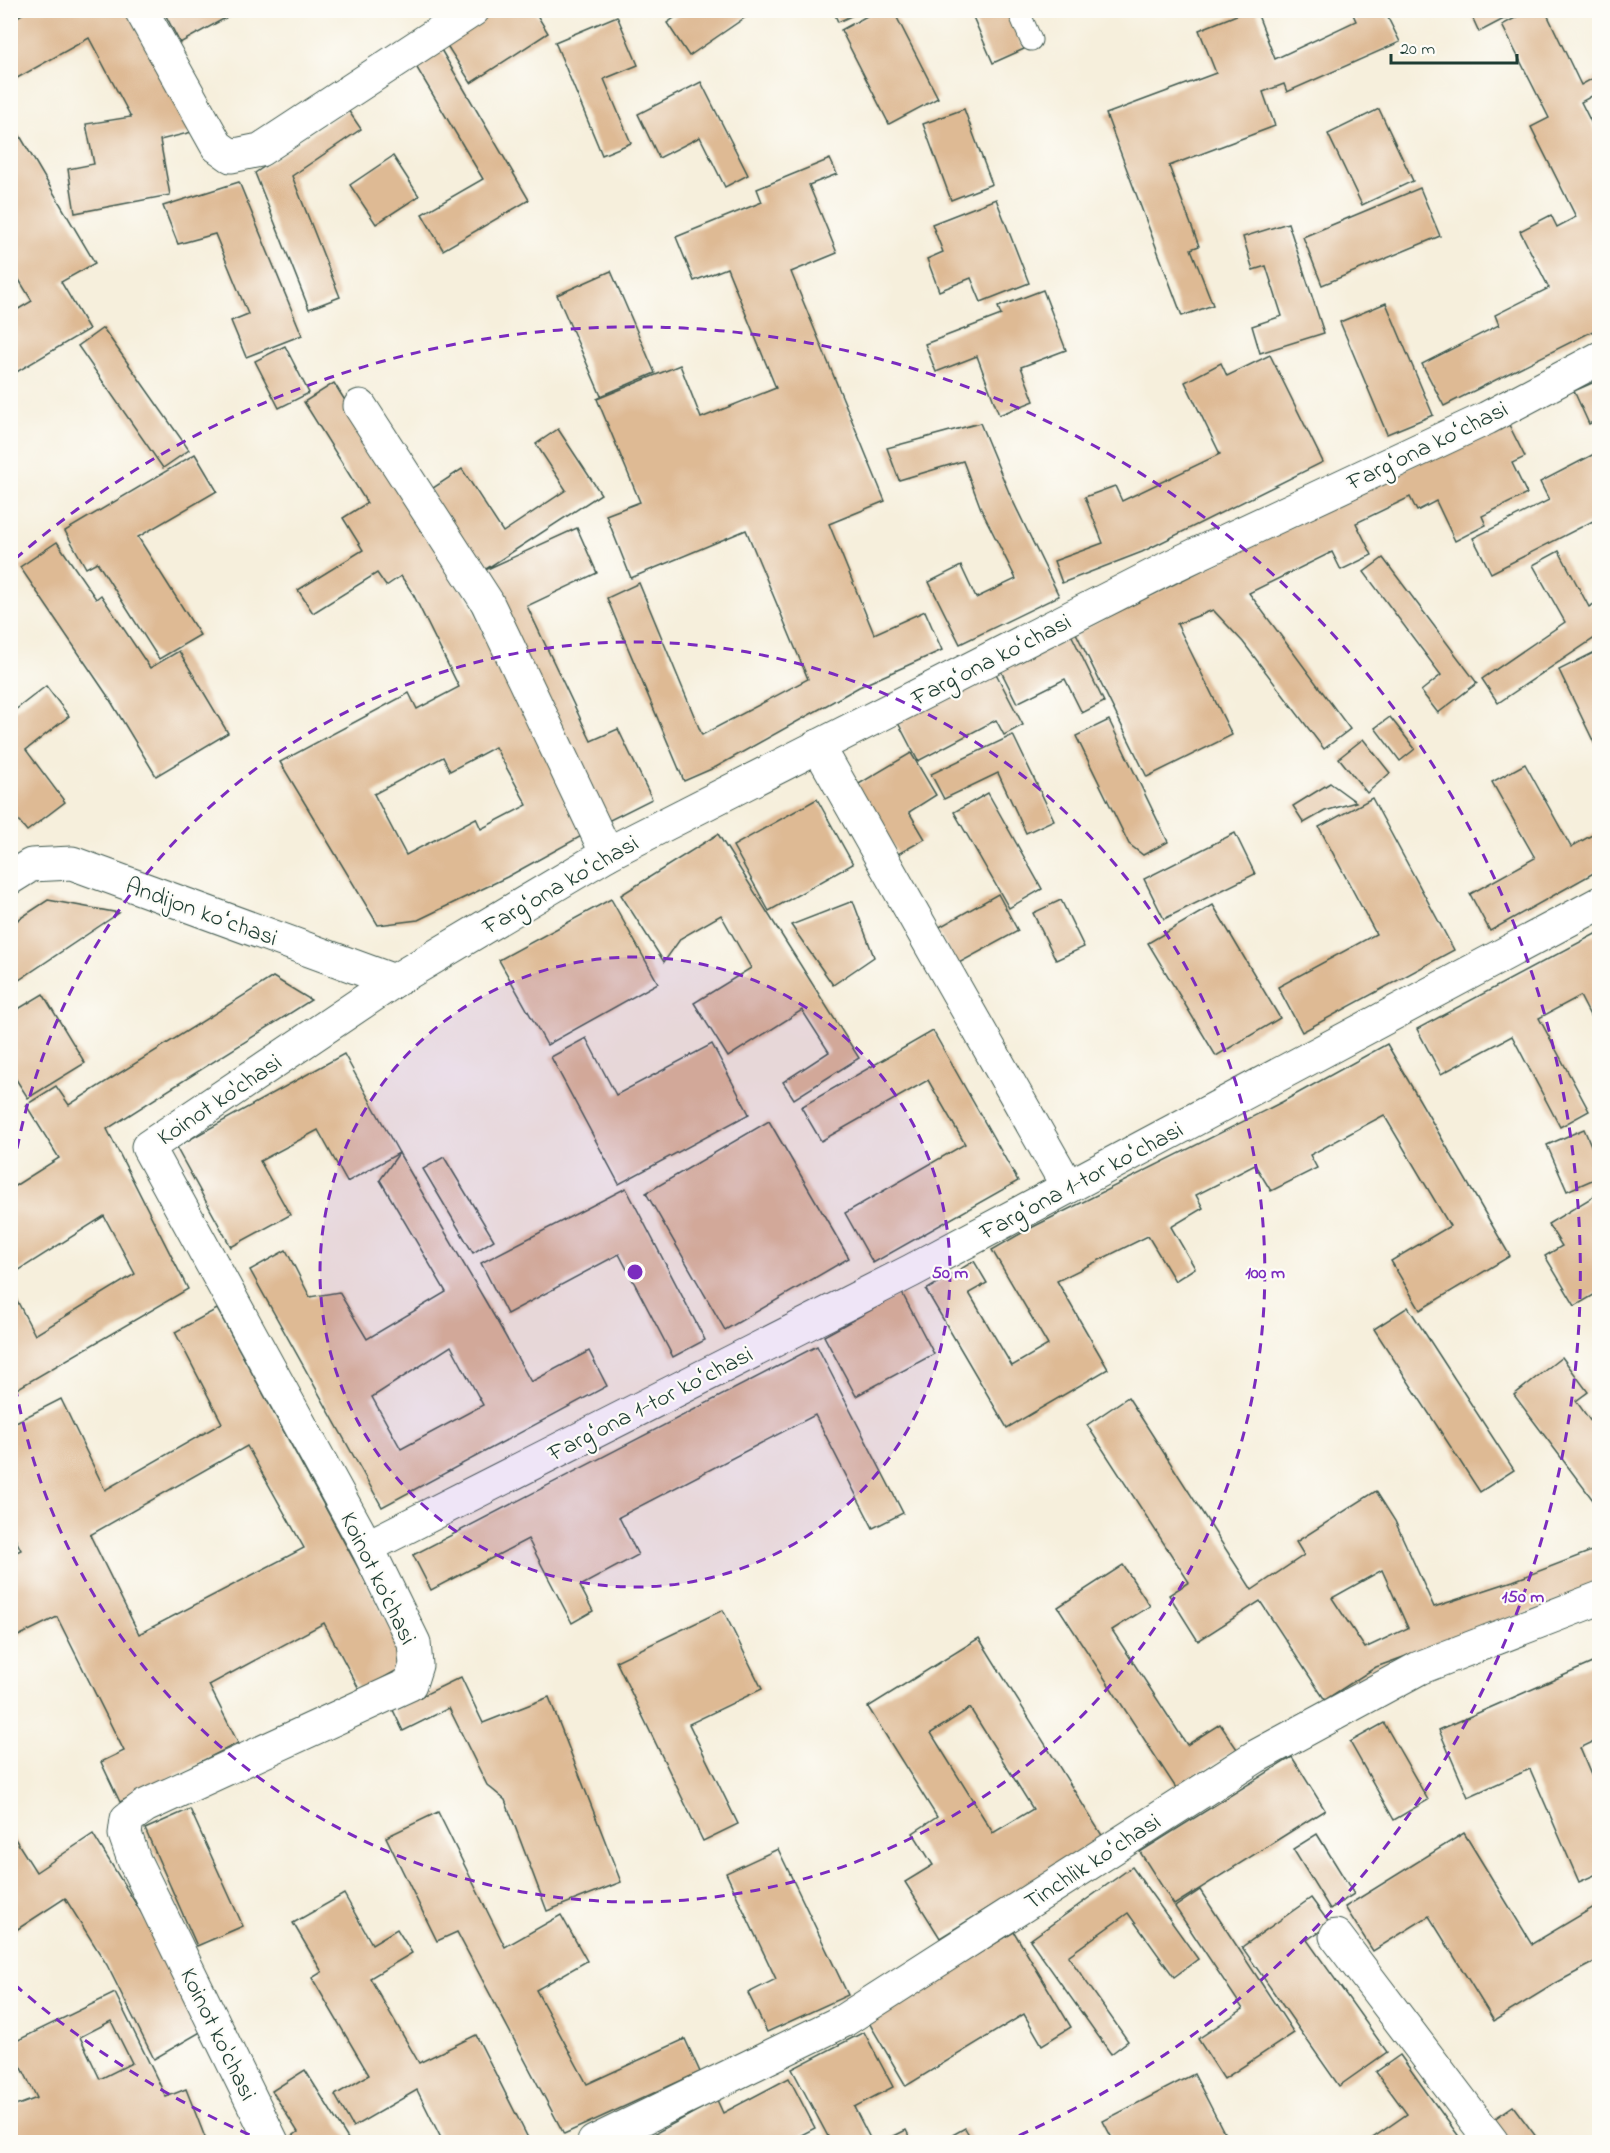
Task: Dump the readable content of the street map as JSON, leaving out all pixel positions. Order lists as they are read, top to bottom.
{
  "streets": {
    "street": [
      "Fargʻona koʻchasi",
      "Andijon koʻchasi",
      "Koinot ko'chasi",
      "Fargʻona 1-tor koʻchasi",
      "Tinchlik koʻchasi"
    ]
  },
  "crossings": [
    ["Fargʻona koʻchasi", "Andijon koʻchasi"],
    ["Fargʻona koʻchasi", "Koinot ko'chasi"],
    ["Andijon koʻchasi", "Koinot ko'chasi"],
    ["Koinot ko'chasi", "Fargʻona 1-tor koʻchasi"]
  ],
  "scale_bar": "20 m",
  "rings": ["50 m", "100 m", "150 m"]
}
